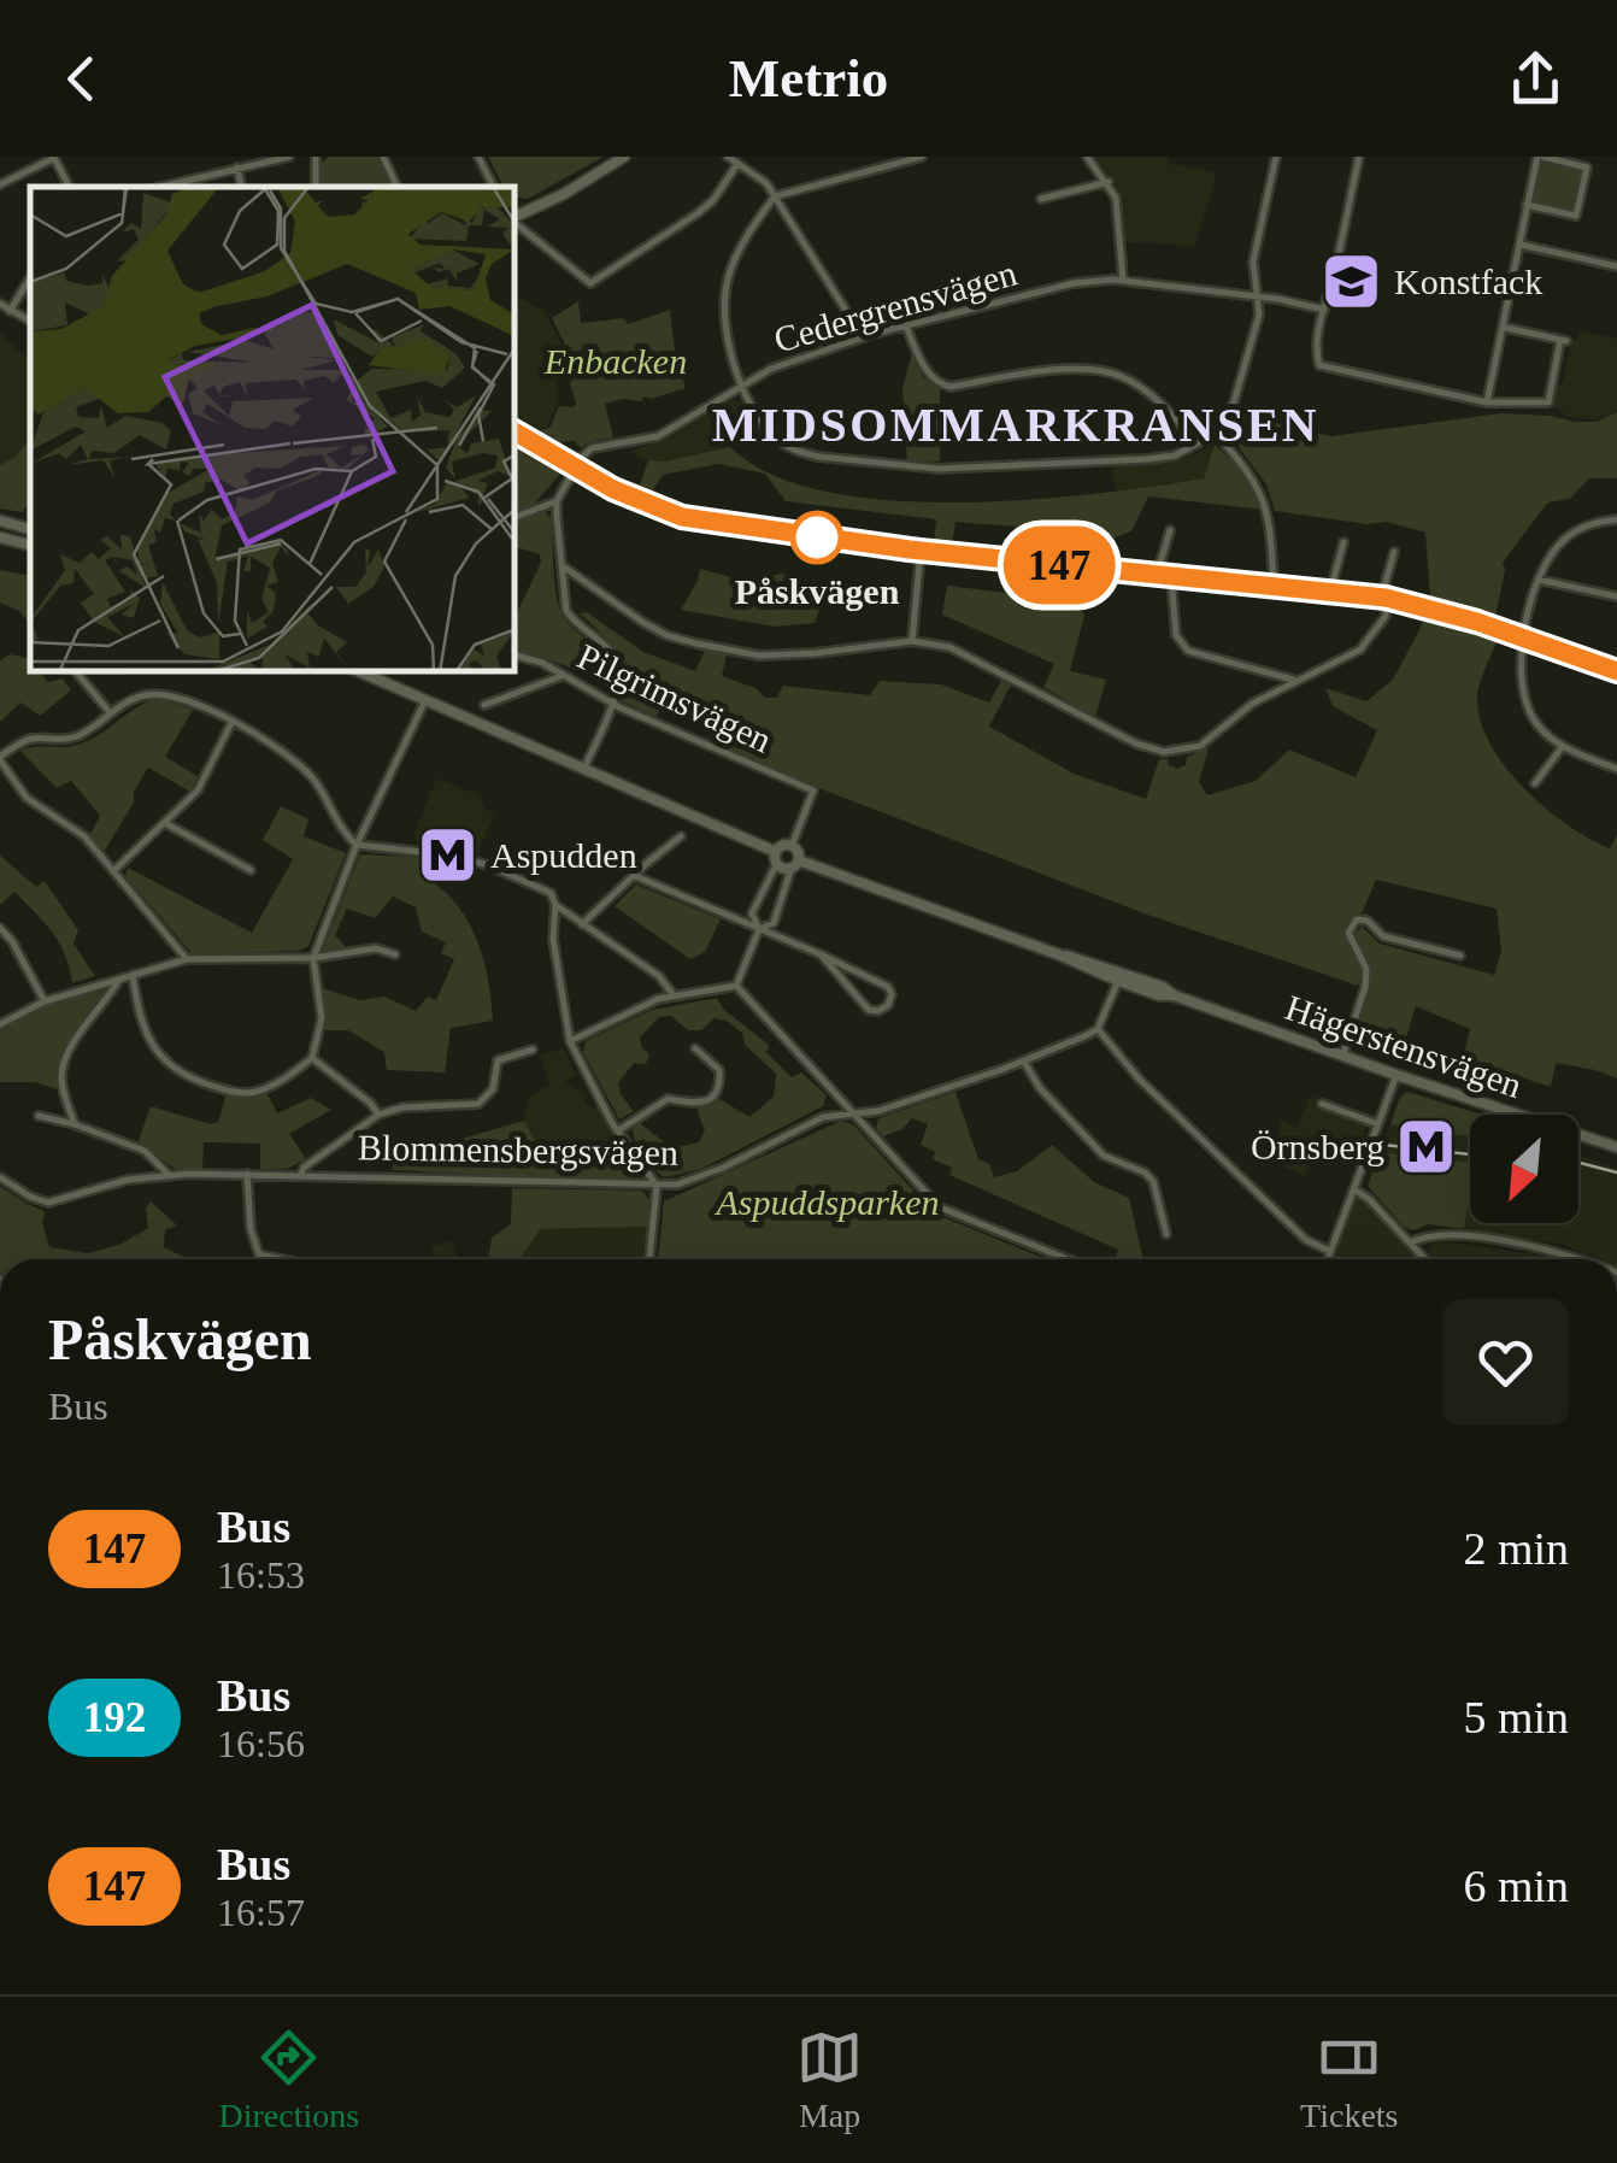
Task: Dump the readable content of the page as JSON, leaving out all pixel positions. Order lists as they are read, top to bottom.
{
  "streets": {
    "street": [
      "Cedergrensvägen",
      "Pilgrimsvägen",
      "Hägerstensvägen",
      "Blommensbergsvägen"
    ]
  },
  "districts": ["MIDSOMMARKRANSEN"],
  "parks": ["Enbacken", "Aspuddsparken"],
  "places": {
    "school or university": ["Konstfack"],
    "other": ["Påskvägen"],
    "metro station": ["Aspudden", "Örnsberg"]
  },
  "lines": ["bus line 147"],
  "north": "bottom left",
  "page": {
    "header": "Metrio",
    "on_map": "147",
    "heading": ["Påskvägen", "Bus"],
    "list": [
      {
        "mark": "147",
        "name": "Bus",
        "note": "16:53",
        "value": "2 min"
      },
      {
        "mark": "192",
        "name": "Bus",
        "note": "16:56",
        "value": "5 min"
      },
      {
        "mark": "147",
        "name": "Bus",
        "note": "16:57",
        "value": "6 min"
      }
    ],
    "tabs": ["Directions", "Map", "Tickets"]
  }
}
